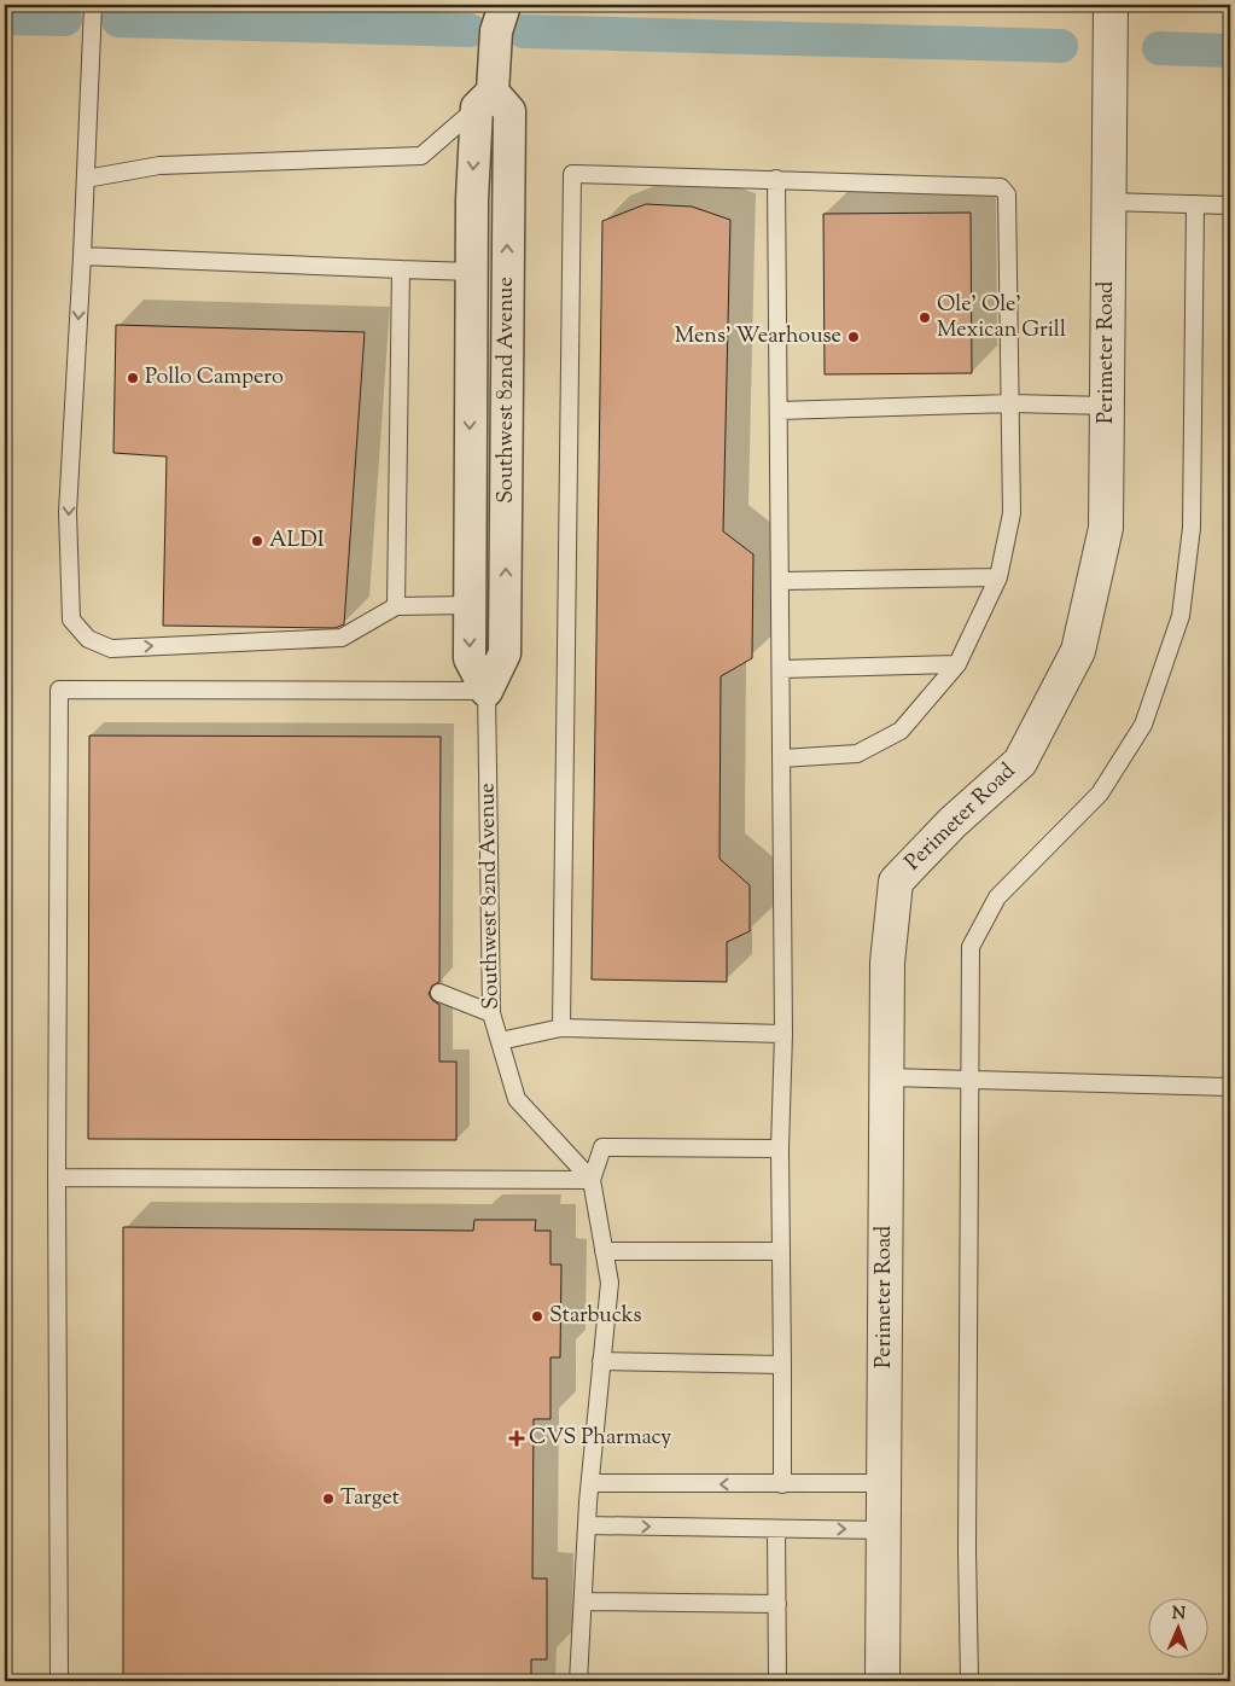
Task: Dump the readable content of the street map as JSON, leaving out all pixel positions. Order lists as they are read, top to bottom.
{
  "streets": {
    "street": ["Perimeter Road", "Southwest 82nd Avenue"]
  },
  "places": {
    "other": [
      "Ole' Ole' Mexican Grill",
      "Mens' Wearhouse",
      "Pollo Campero",
      "ALDI",
      "Starbucks",
      "Target"
    ],
    "health": ["CVS Pharmacy"]
  },
  "north": "top"
}
